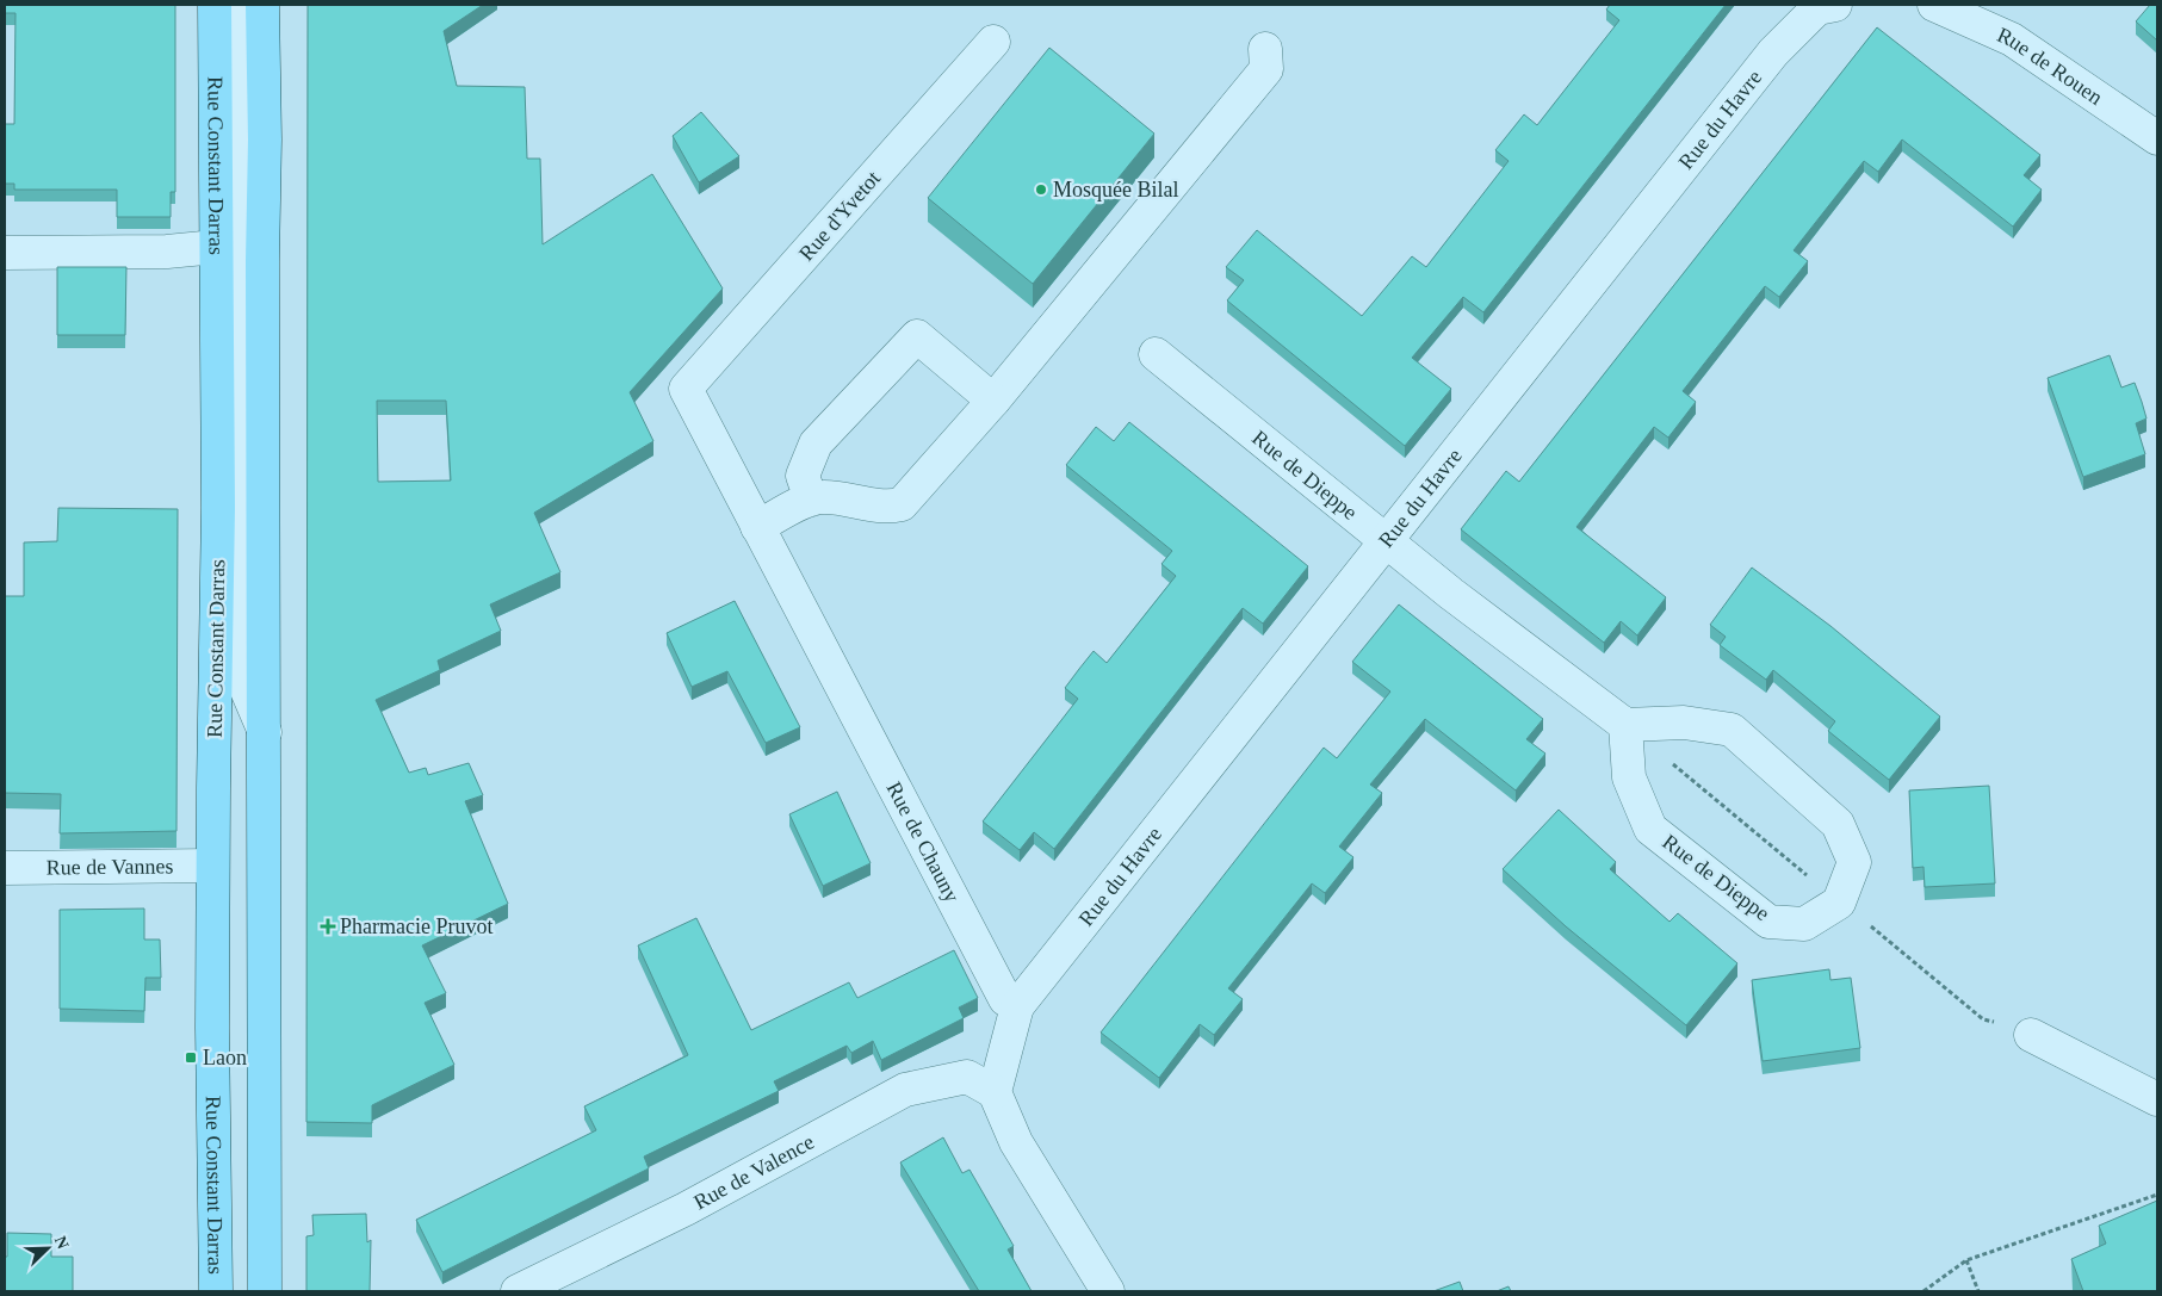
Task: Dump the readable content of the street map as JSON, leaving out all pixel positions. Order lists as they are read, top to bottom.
{
  "streets": {
    "main road": ["Rue Constant Darras"],
    "street": [
      "Rue de Rouen",
      "Rue du Havre",
      "Rue d'Yvetot",
      "Rue de Dieppe",
      "Rue de Chauny",
      "Rue de Vannes",
      "Rue de Valence"
    ]
  },
  "crossings": [
    ["Rue du Havre", "Rue de Dieppe"],
    ["Rue du Havre", "Rue de Chauny"],
    ["Rue Constant Darras", "Rue de Vannes"],
    ["Rue d'Yvetot", "Rue de Chauny"]
  ],
  "places": {
    "other": ["Mosquée Bilal"],
    "health": ["Pharmacie Pruvot"],
    "transit": ["Laon"]
  },
  "north": "top right"
}
